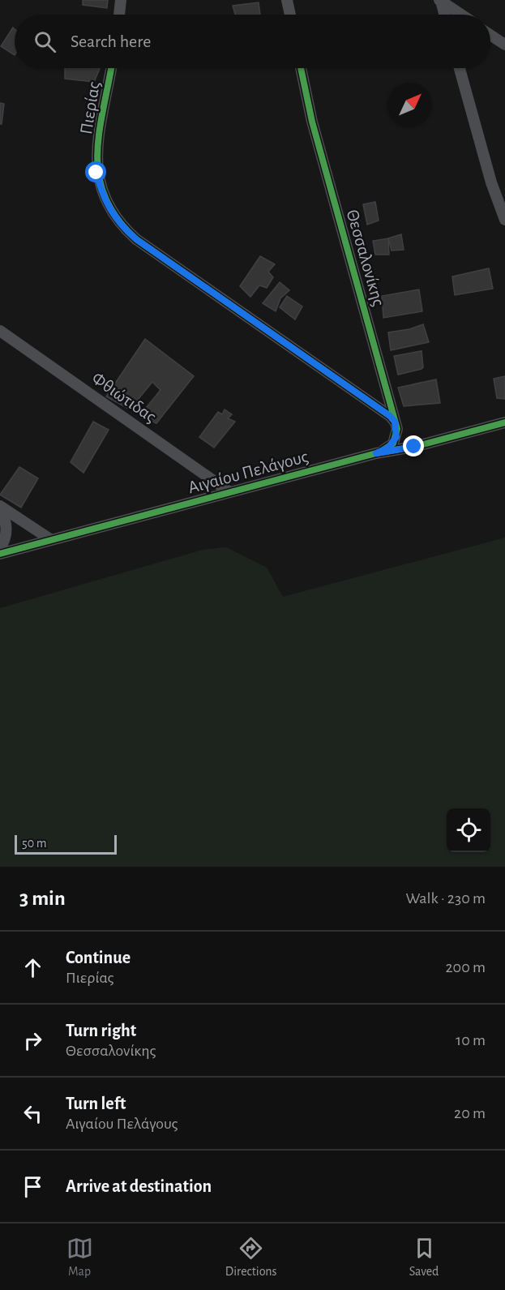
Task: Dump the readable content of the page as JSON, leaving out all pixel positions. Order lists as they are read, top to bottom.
{
  "streets": {
    "street": [
      "Πιερίας",
      "Θεσσαλονίκης",
      "Φθιώτιδας",
      "Αιγαίου Πελάγους"
    ]
  },
  "crossings": [
    ["Πιερίας", "Θεσσαλονίκης"],
    ["Θεσσαλονίκης", "Αιγαίου Πελάγους"],
    ["Φθιώτιδας", "Αιγαίου Πελάγους"]
  ],
  "scale_bar": "50 m",
  "north": "top right",
  "page": {
    "search": "Search here",
    "scale": "50 m",
    "heading": ["3 min", "Walk · 230 m"],
    "list": [
      ["Continue", "Πιερίας", "200 m"],
      ["Turn right", "Θεσσαλονίκης", "10 m"],
      ["Turn left", "Αιγαίου Πελάγους", "20 m"],
      "Arrive at destination"
    ],
    "nav": ["Map", "Directions", "Saved"]
  }
}
